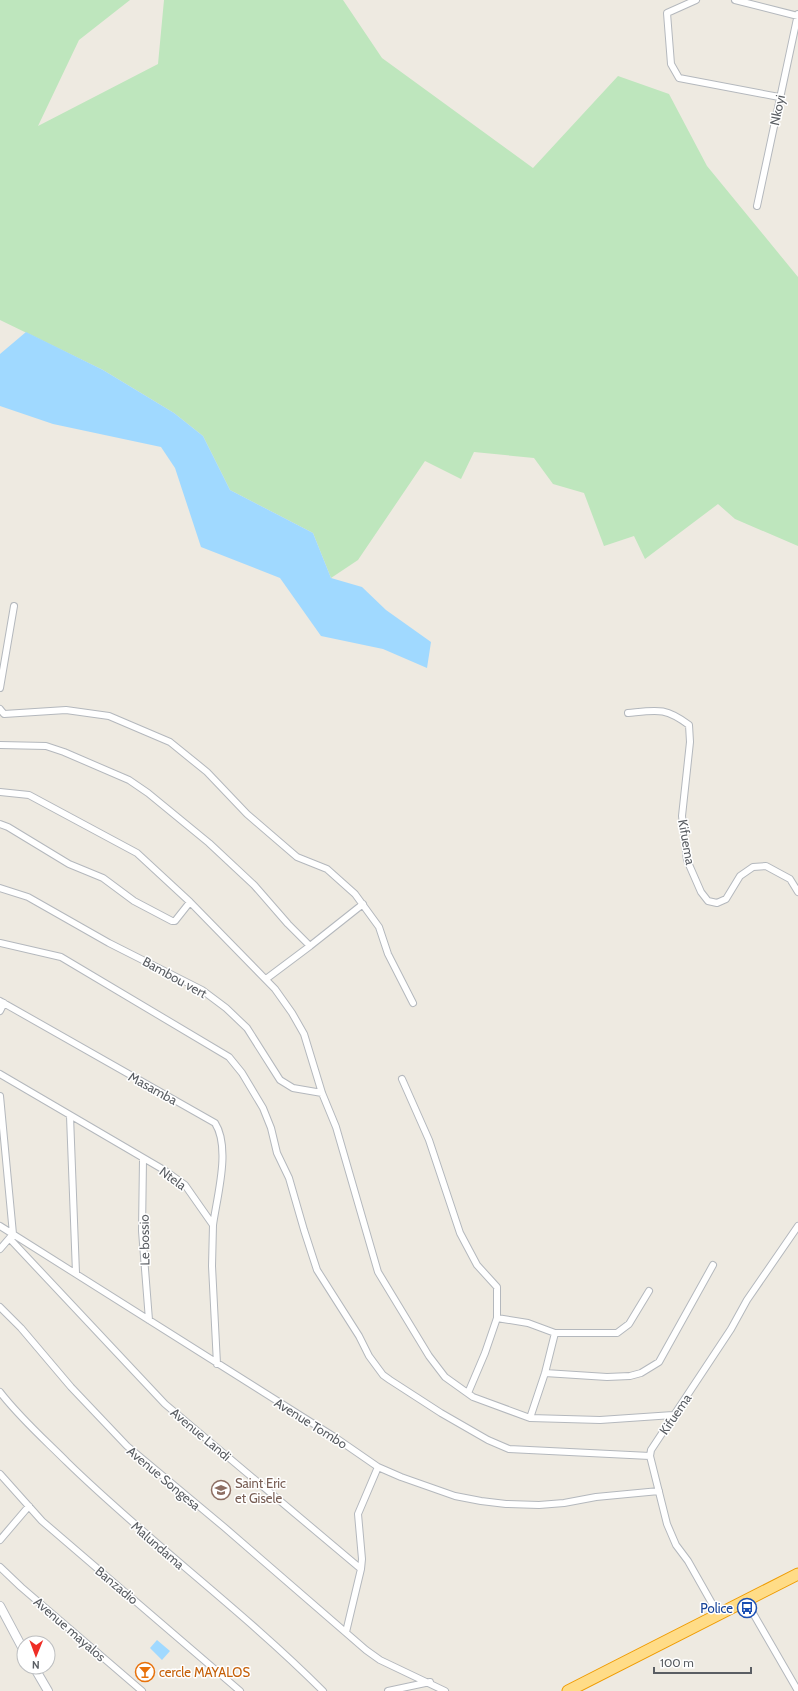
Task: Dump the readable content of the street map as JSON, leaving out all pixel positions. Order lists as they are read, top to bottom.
{
  "streets": {
    "street": [
      "Nkoyi",
      "Kifuema",
      "Bambou vert",
      "Masamba",
      "Ntela",
      "Le bossio",
      "Avenue Tombo",
      "Avenue Landi",
      "Avenue Songesa",
      "Malundama",
      "Banzadio",
      "Avenue mayalos"
    ]
  },
  "crossings": [
    ["Masamba", "Ntela"],
    ["Ntela", "Le bossio"],
    ["Le bossio", "Avenue Tombo"],
    ["Avenue Tombo", "Avenue Landi"]
  ],
  "places": {
    "school or university": ["Saint Eric et Gisele"],
    "bus stop": ["Police"],
    "bar": ["cercle MAYALOS"]
  },
  "scale_bar": "100 m",
  "north": "bottom"
}
